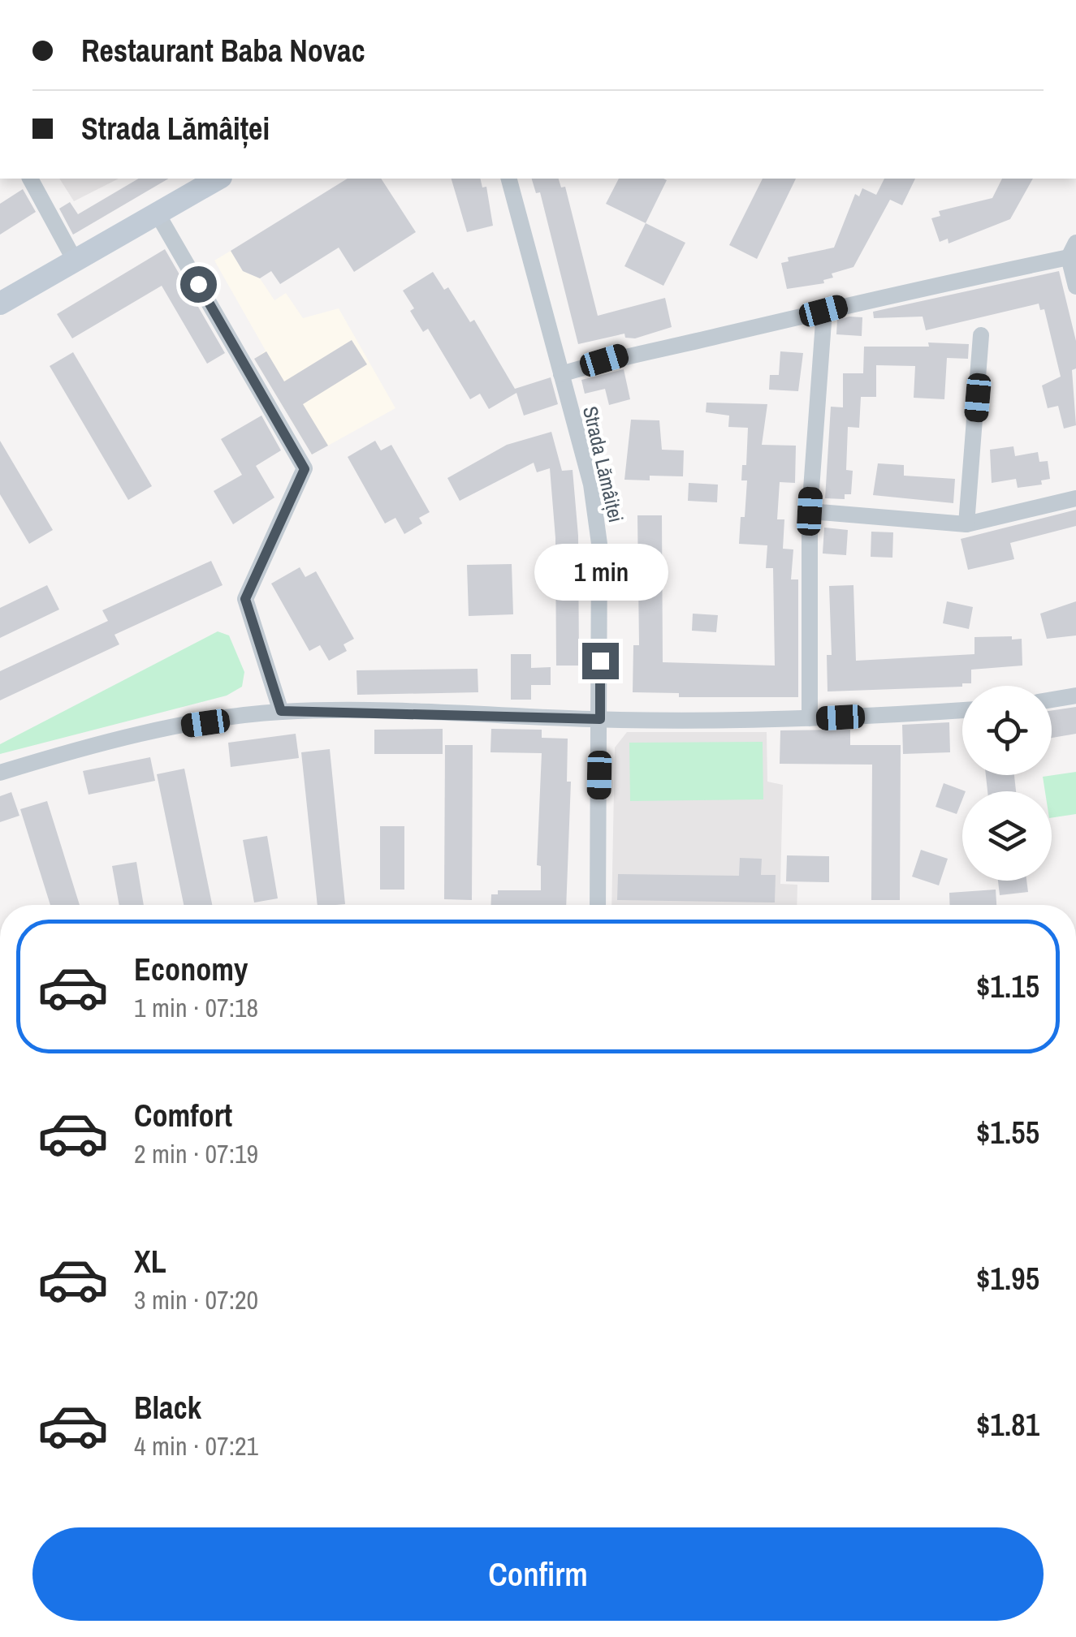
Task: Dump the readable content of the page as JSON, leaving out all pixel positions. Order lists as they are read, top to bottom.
{
  "streets": {
    "street": ["Strada Lămâiței"]
  },
  "page": {
    "banner": ["Restaurant Baba Novac", "Strada Lămâiței"],
    "bubble": "1 min",
    "list": [
      {
        "name": "Economy",
        "note": "1 min · 07:18",
        "value": "$1.15"
      },
      {
        "name": "Comfort",
        "note": "2 min · 07:19",
        "value": "$1.55"
      },
      {
        "name": "XL",
        "note": "3 min · 07:20",
        "value": "$1.95"
      },
      {
        "name": "Black",
        "note": "4 min · 07:21",
        "value": "$1.81"
      }
    ],
    "buttons": "Confirm"
  }
}
